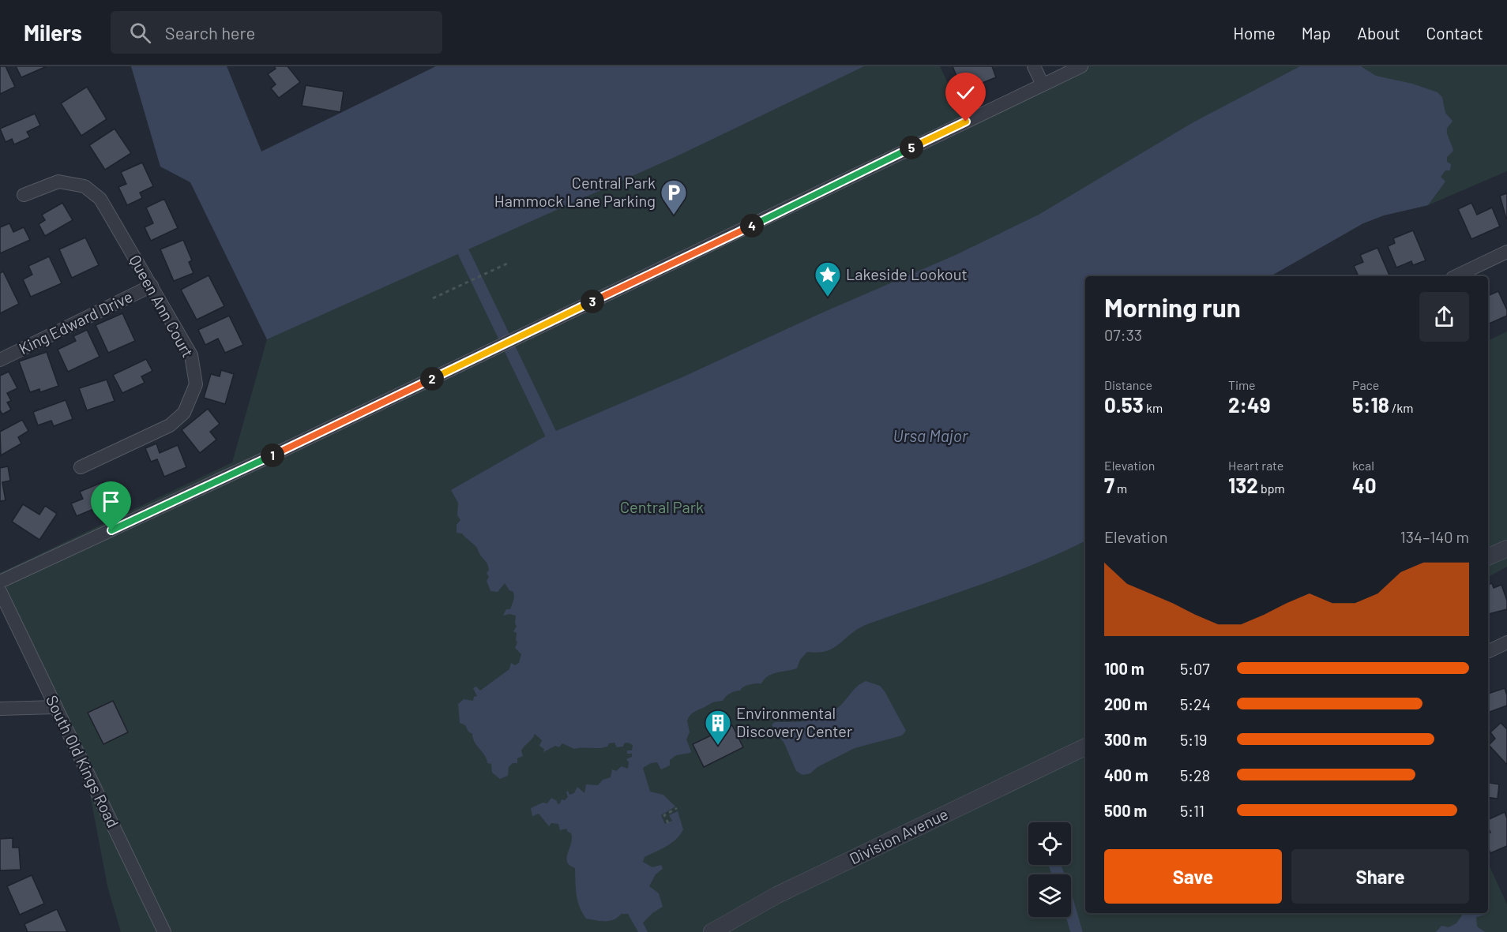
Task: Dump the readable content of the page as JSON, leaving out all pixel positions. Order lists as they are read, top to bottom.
{
  "streets": {
    "street": [
      "Queen Ann Court",
      "King Edward Drive",
      "South Old Kings Road",
      "Division Avenue"
    ]
  },
  "crossings": [
    ["Queen Ann Court", "King Edward Drive"]
  ],
  "water": ["Ursa Major"],
  "parks": ["Central Park"],
  "places": {
    "parking": ["Central Park Hammock Lane Parking"],
    "place": ["Lakeside Lookout"],
    "building": ["Environmental Discovery Center"]
  },
  "page": {
    "header": "Milers",
    "search": "Search here",
    "nav": [
      "Home",
      "Map",
      "About",
      "Contact"
    ],
    "pins": [
      "5",
      "4",
      "3",
      "2",
      "1"
    ],
    "heading": ["Morning run", "07:33"],
    "stats": [
      ["Distance", "0.53 km"],
      ["Time", "2:49"],
      ["Pace", "5:18 /km"],
      ["Elevation", "7 m"],
      ["Heart rate", "132 bpm"],
      ["kcal", "40"]
    ],
    "chart": ["Elevation", "134–140 m"],
    "list": [
      {
        "name": "100 m",
        "note": "5:07"
      },
      {
        "name": "200 m",
        "note": "5:24"
      },
      {
        "name": "300 m",
        "note": "5:19"
      },
      {
        "name": "400 m",
        "note": "5:28"
      },
      {
        "name": "500 m",
        "note": "5:11"
      }
    ],
    "buttons": ["Save", "Share"]
  }
}
